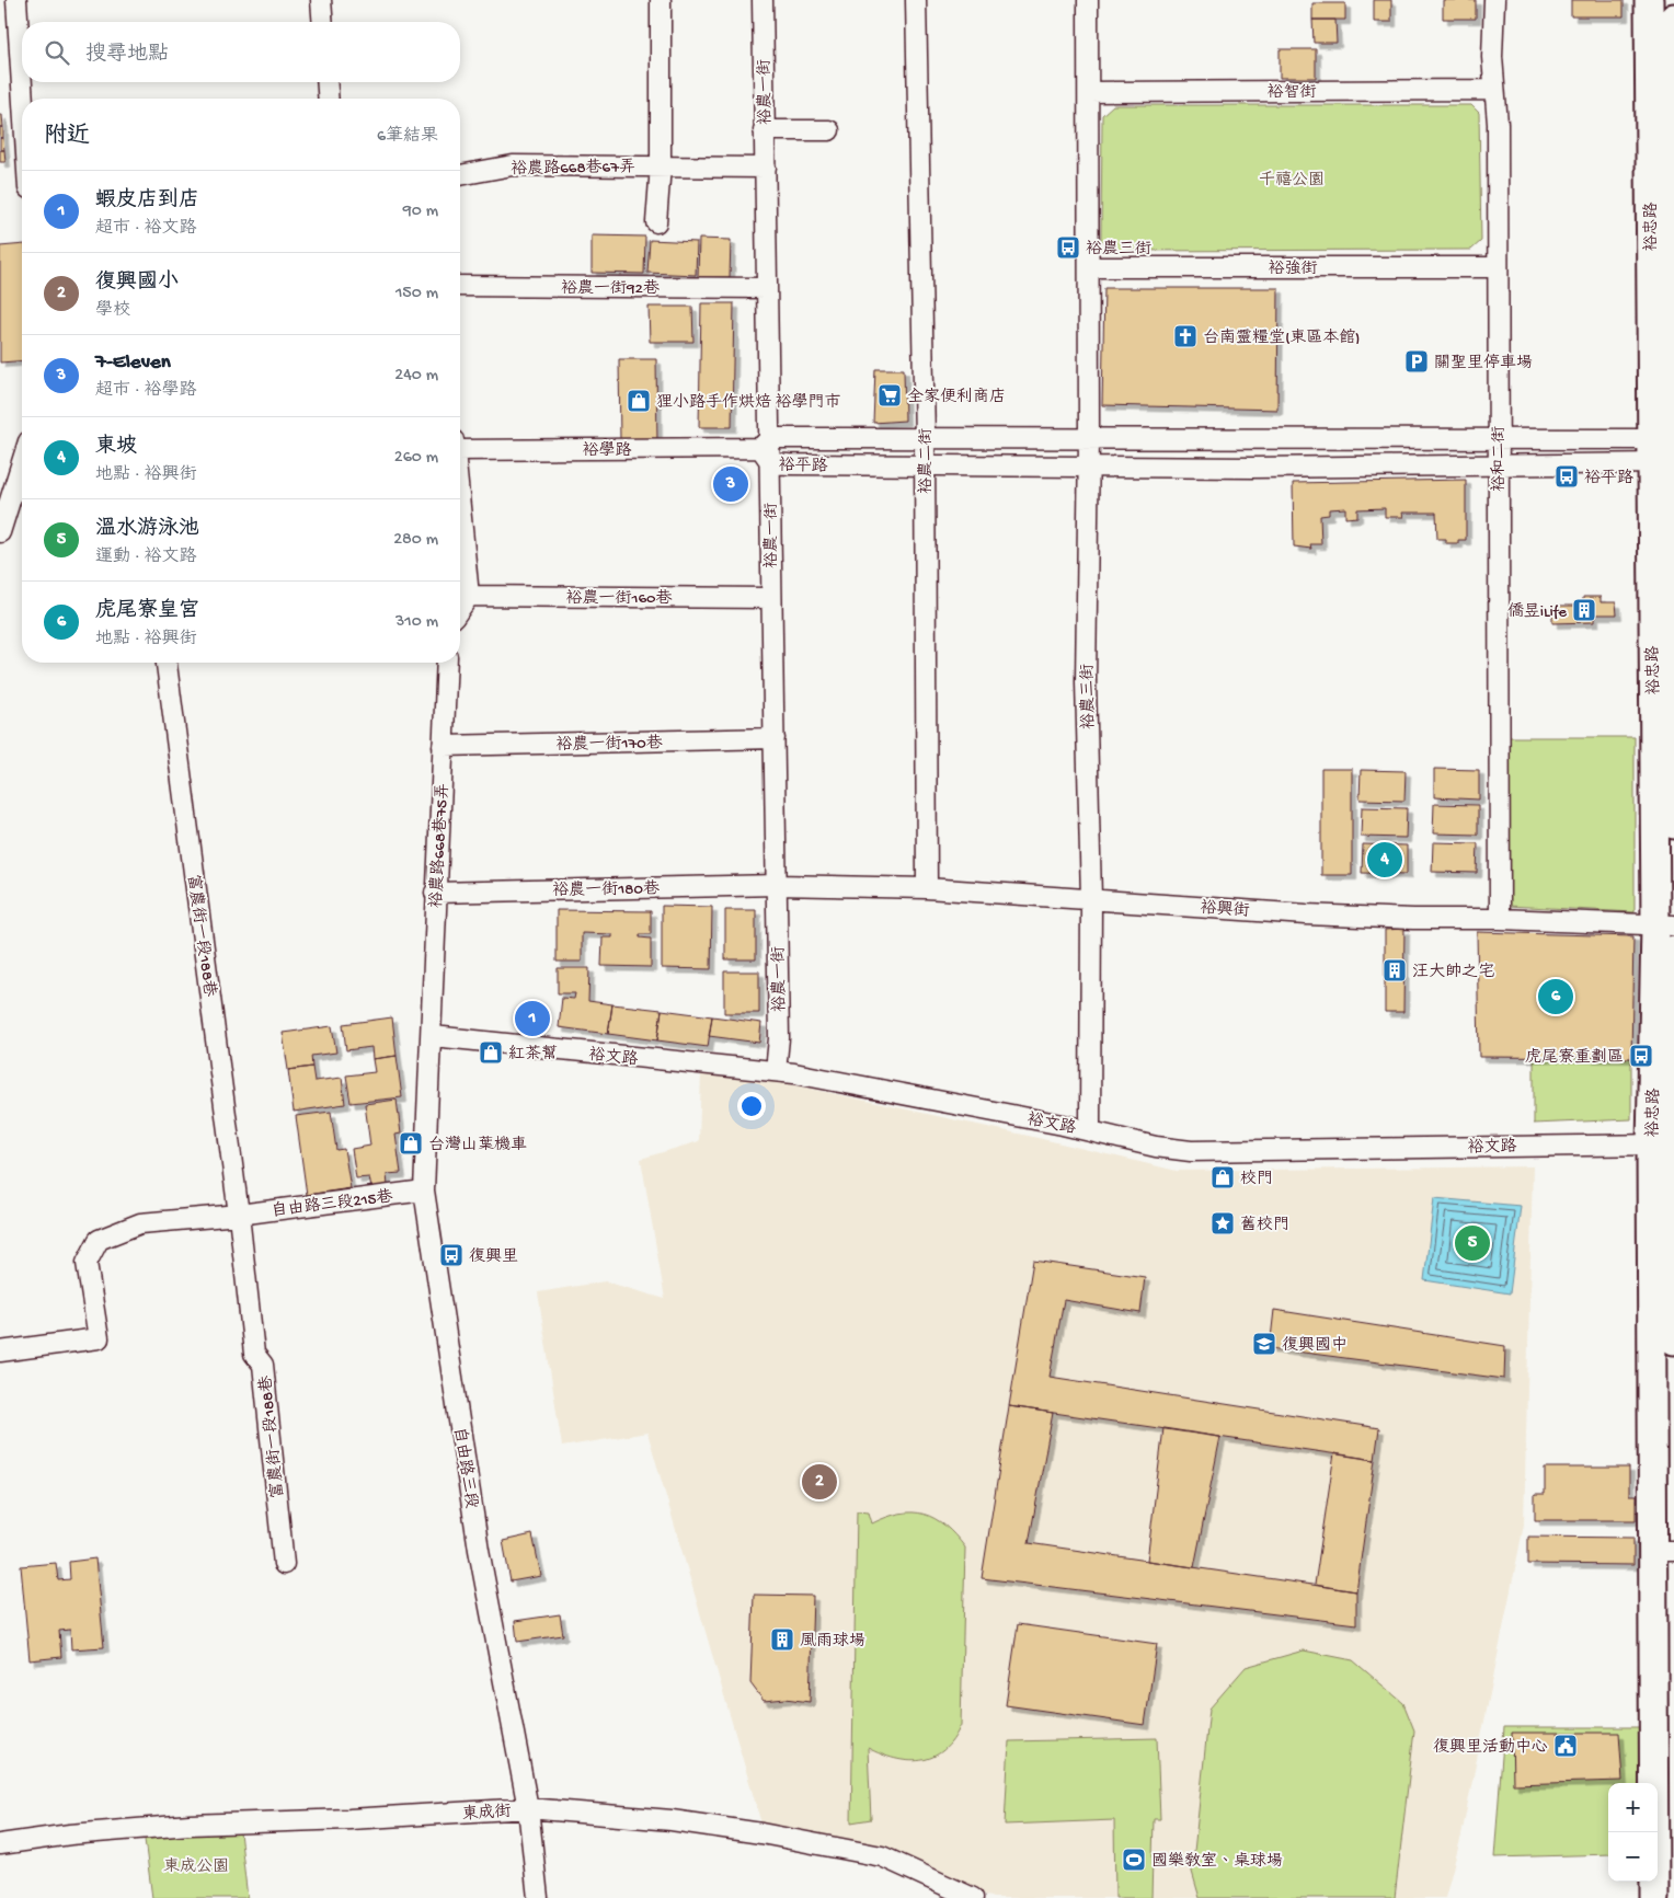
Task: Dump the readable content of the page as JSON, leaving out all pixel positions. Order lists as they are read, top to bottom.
{
  "streets": {
    "street": [
      "裕智街",
      "裕農一街",
      "裕農路668巷67弄",
      "裕忠路",
      "裕強街",
      "裕農一街92巷",
      "裕學路",
      "裕和二街",
      "裕農二街",
      "裕平路",
      "裕農一街160巷",
      "裕農三街",
      "裕農一街170巷",
      "裕農路668巷75弄",
      "裕農一街180巷",
      "裕興街",
      "富農街一段188巷",
      "裕文路",
      "自由路三段215巷",
      "自由路三段",
      "東成街"
    ]
  },
  "crossings": [
    ["裕智街", "裕和二街"],
    ["裕智街", "裕農三街"],
    ["裕農一街", "裕農路668巷67弄"],
    ["裕農一街", "裕農一街92巷"],
    ["裕農一街", "裕學路"],
    ["裕農一街", "裕平路"],
    ["裕農一街", "裕農一街160巷"],
    ["裕農一街", "裕農一街170巷"],
    ["裕農一街", "裕農一街180巷"],
    ["裕農一街", "裕興街"],
    ["裕農一街", "裕文路"],
    ["裕忠路", "裕平路"],
    ["裕忠路", "裕興街"],
    ["裕忠路", "裕文路"],
    ["裕強街", "裕和二街"],
    ["裕強街", "裕農三街"],
    ["裕學路", "裕平路"],
    ["裕和二街", "裕平路"],
    ["裕和二街", "裕興街"],
    ["裕農二街", "裕平路"],
    ["裕農二街", "裕興街"],
    ["裕平路", "裕農三街"],
    ["裕農三街", "裕興街"],
    ["裕農三街", "裕文路"],
    ["裕農一街170巷", "裕農路668巷75弄"],
    ["裕農路668巷75弄", "裕農一街180巷"],
    ["裕農路668巷75弄", "裕文路"],
    ["裕農路668巷75弄", "自由路三段"],
    ["裕農一街180巷", "裕興街"],
    ["富農街一段188巷", "自由路三段215巷"],
    ["裕文路", "自由路三段"],
    ["自由路三段215巷", "自由路三段"],
    ["自由路三段", "東成街"]
  ],
  "parks": ["千禧公園", "東成公園"],
  "places": {
    "bus stop": [
      "裕農三街",
      "裕平路",
      "虎尾寮重劃區",
      "復興里"
    ],
    "church": ["台南靈糧堂(東區本館)"],
    "parking": ["關聖里停車場"],
    "supermarket": ["全家便利商店"],
    "shop": [
      "狸小路手作烘焙 裕學門市",
      "紅茶幫",
      "台灣山葉機車",
      "校門"
    ],
    "building": ["僑昱iLife", "汪大帥之宅", "風雨球場"],
    "place": ["舊校門"],
    "school or university": ["復興國中"],
    "public building": ["復興里活動中心"],
    "sports": ["國樂教室、桌球場"]
  },
  "page": {
    "search": "搜尋地點",
    "heading": ["附近", "6筆結果"],
    "list": [
      {
        "mark": "1",
        "name": "蝦皮店到店",
        "note": "超市 · 裕文路",
        "value": "90 m"
      },
      {
        "mark": "2",
        "name": "復興國小",
        "note": "學校",
        "value": "150 m"
      },
      {
        "mark": "3",
        "name": "7-Eleven",
        "note": "超市 · 裕學路",
        "value": "240 m"
      },
      {
        "mark": "4",
        "name": "東坡",
        "note": "地點 · 裕興街",
        "value": "260 m"
      },
      {
        "mark": "5",
        "name": "溫水游泳池",
        "note": "運動 · 裕文路",
        "value": "280 m"
      },
      {
        "mark": "6",
        "name": "虎尾寮皇宮",
        "note": "地點 · 裕興街",
        "value": "310 m"
      }
    ],
    "pins": [
      "3",
      "4",
      "6",
      "1",
      "5",
      "2"
    ],
    "map_buttons": ["+", "−"]
  }
}
